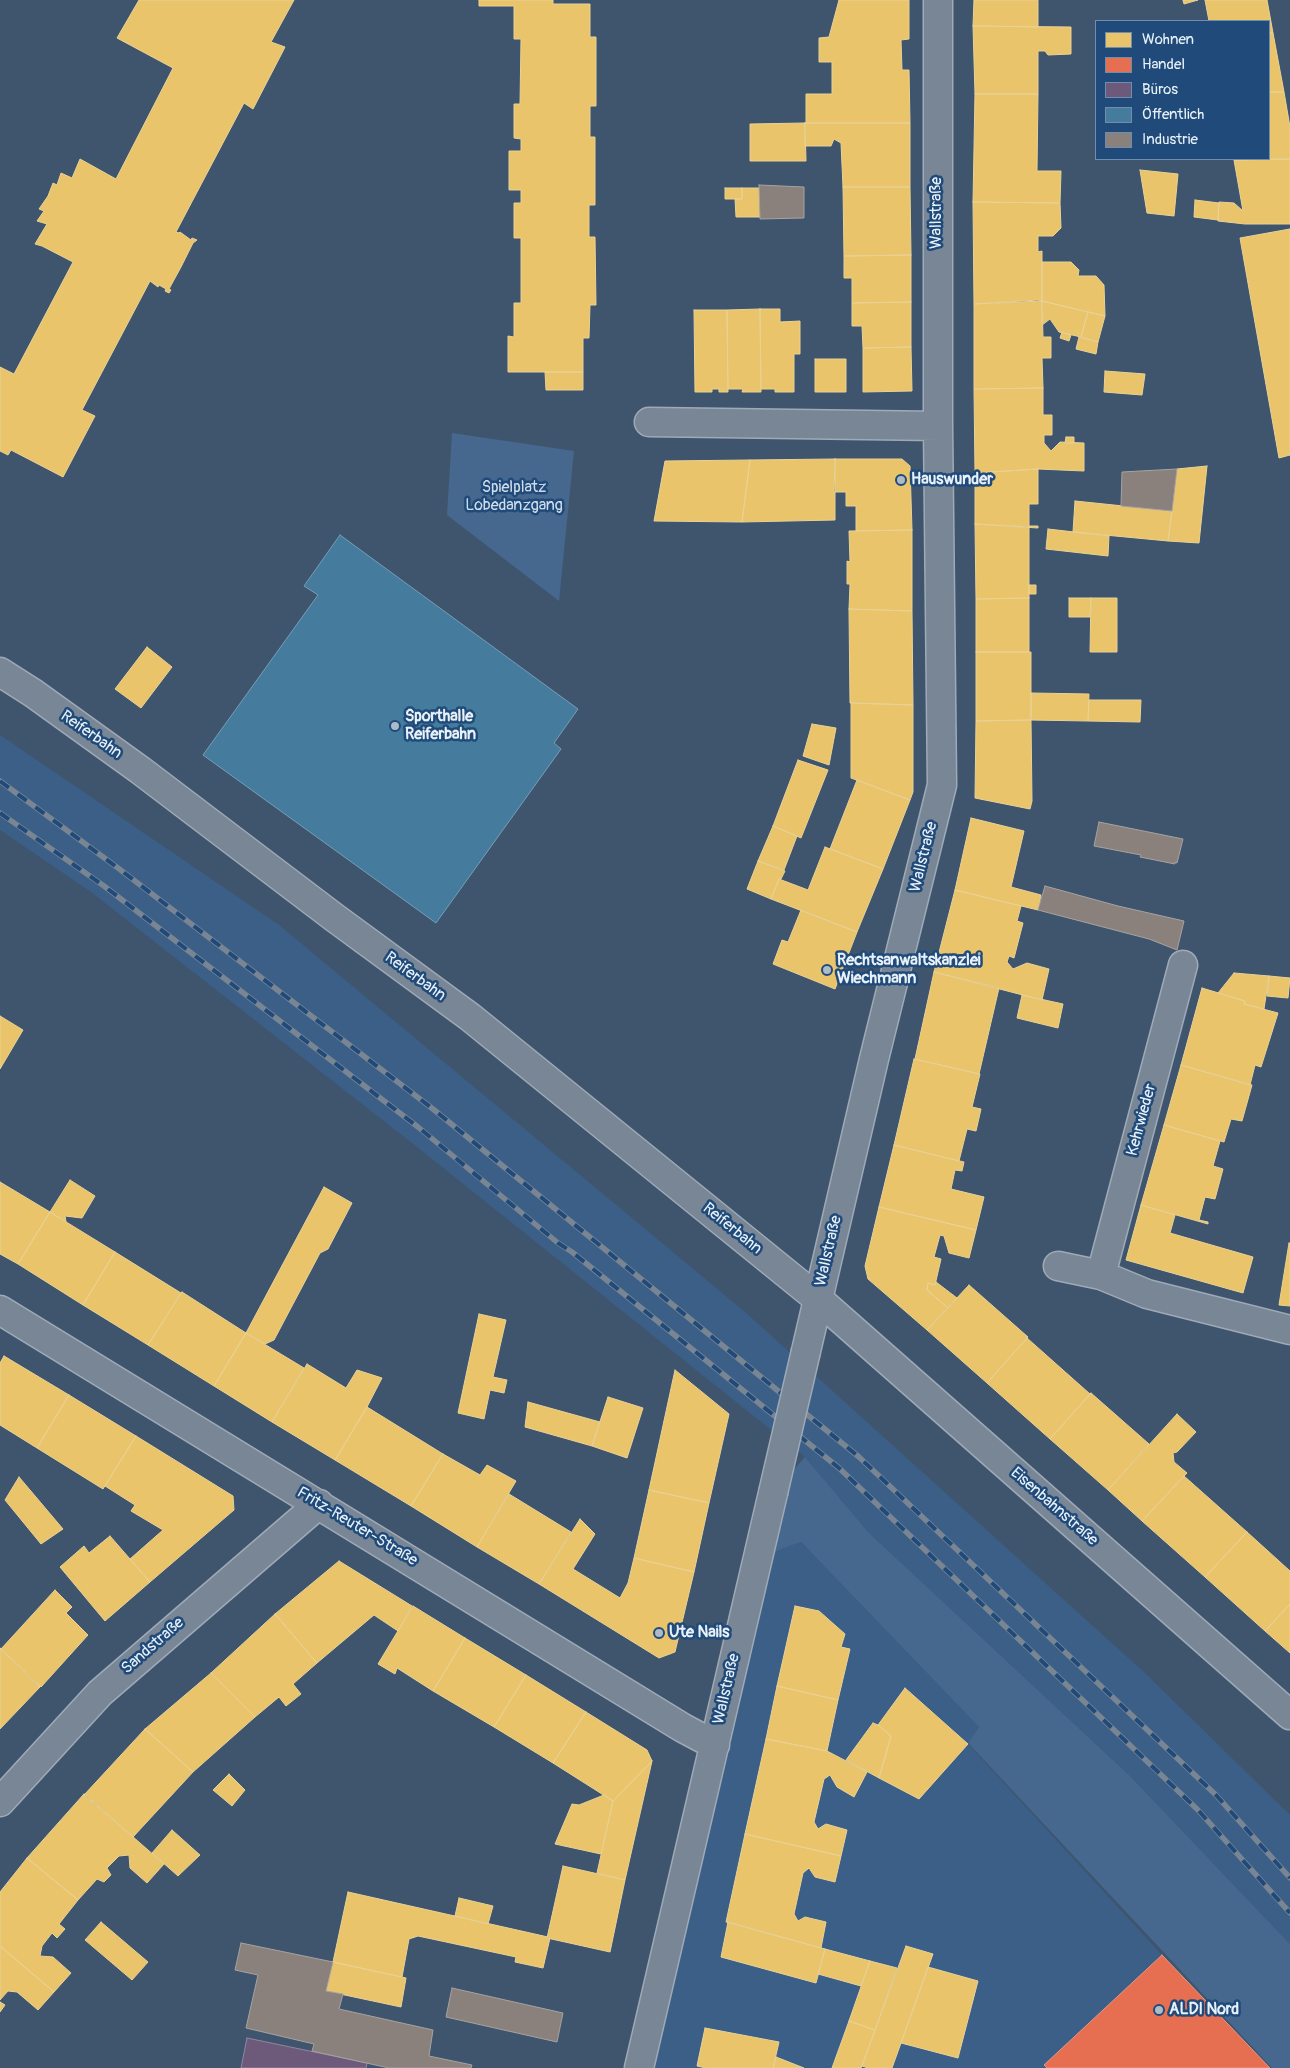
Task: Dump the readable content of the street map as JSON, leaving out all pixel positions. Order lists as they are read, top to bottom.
{
  "streets": {
    "street": [
      "Wallstraße",
      "Reiferbahn",
      "Kehrwieder",
      "Eisenbahnstraße",
      "Fritz-Reuter-Straße",
      "Sandstraße"
    ]
  },
  "crossings": [
    ["Wallstraße", "Reiferbahn"],
    ["Wallstraße", "Eisenbahnstraße"],
    ["Wallstraße", "Fritz-Reuter-Straße"],
    ["Reiferbahn", "Eisenbahnstraße"],
    ["Fritz-Reuter-Straße", "Sandstraße"]
  ],
  "parks": ["Spielplatz Lobedanzgang"],
  "places": [
    "Hauswunder",
    "Sporthalle Reiferbahn",
    "Rechtsanwaltskanzlei Wiechmann",
    "Ute Nails",
    "ALDI Nord"
  ],
  "legend": [
    "Wohnen",
    "Handel",
    "Büros",
    "Öffentlich",
    "Industrie"
  ]
}
